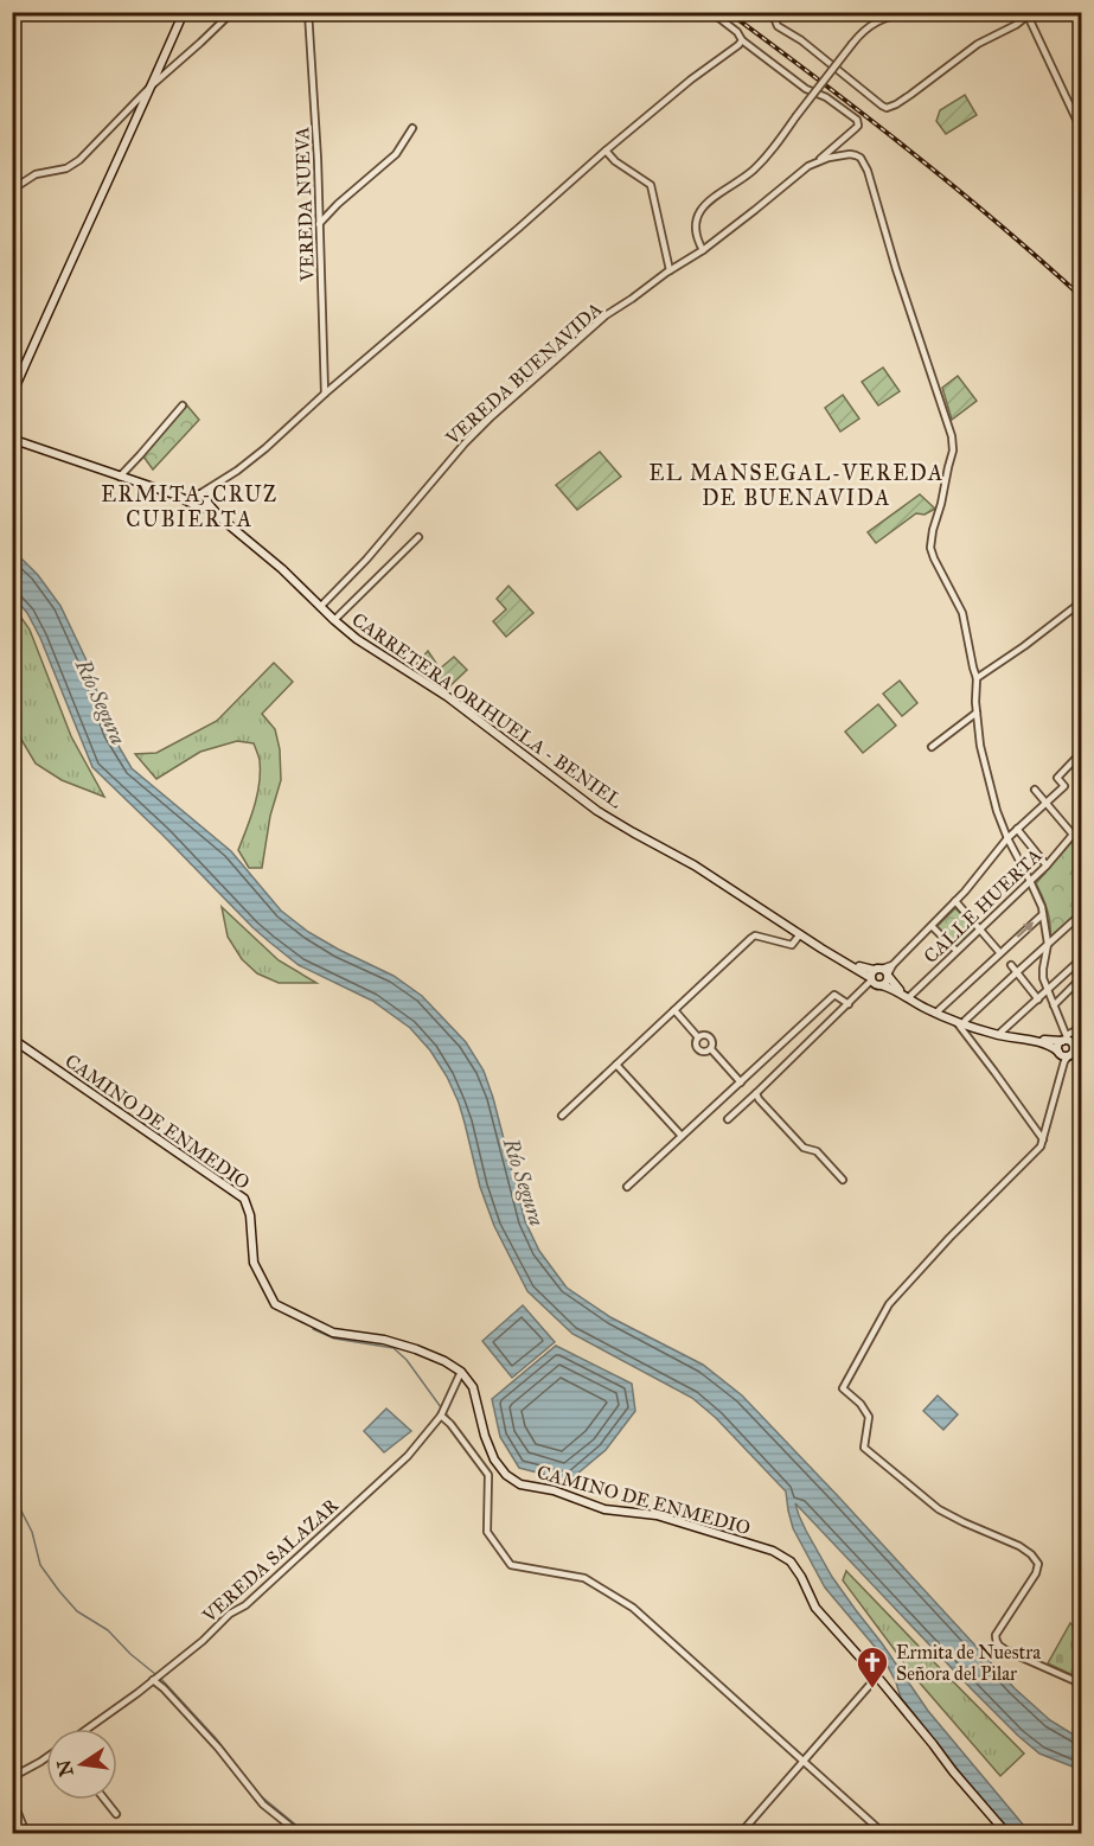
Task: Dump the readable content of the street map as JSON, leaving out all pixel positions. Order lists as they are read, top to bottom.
{
  "streets": {
    "main road": ["CARRETERA ORIHUELA - BENIEL", "CAMINO DE ENMEDIO"],
    "street": [
      "VEREDA NUEVA",
      "VEREDA BUENAVIDA",
      "CALLE HUERTA",
      "VEREDA SALAZAR"
    ]
  },
  "crossings": [
    ["VEREDA BUENAVIDA", "CARRETERA ORIHUELA - BENIEL"],
    ["CARRETERA ORIHUELA - BENIEL", "CALLE HUERTA"],
    ["CAMINO DE ENMEDIO", "VEREDA SALAZAR"]
  ],
  "districts": ["EL MANSEGAL-VEREDA DE BUENAVIDA", "ERMITA-CRUZ CUBIERTA"],
  "water": ["Río Segura"],
  "places": {
    "church": ["Ermita de Nuestra Señora del Pilar"]
  },
  "north": "left"
}
